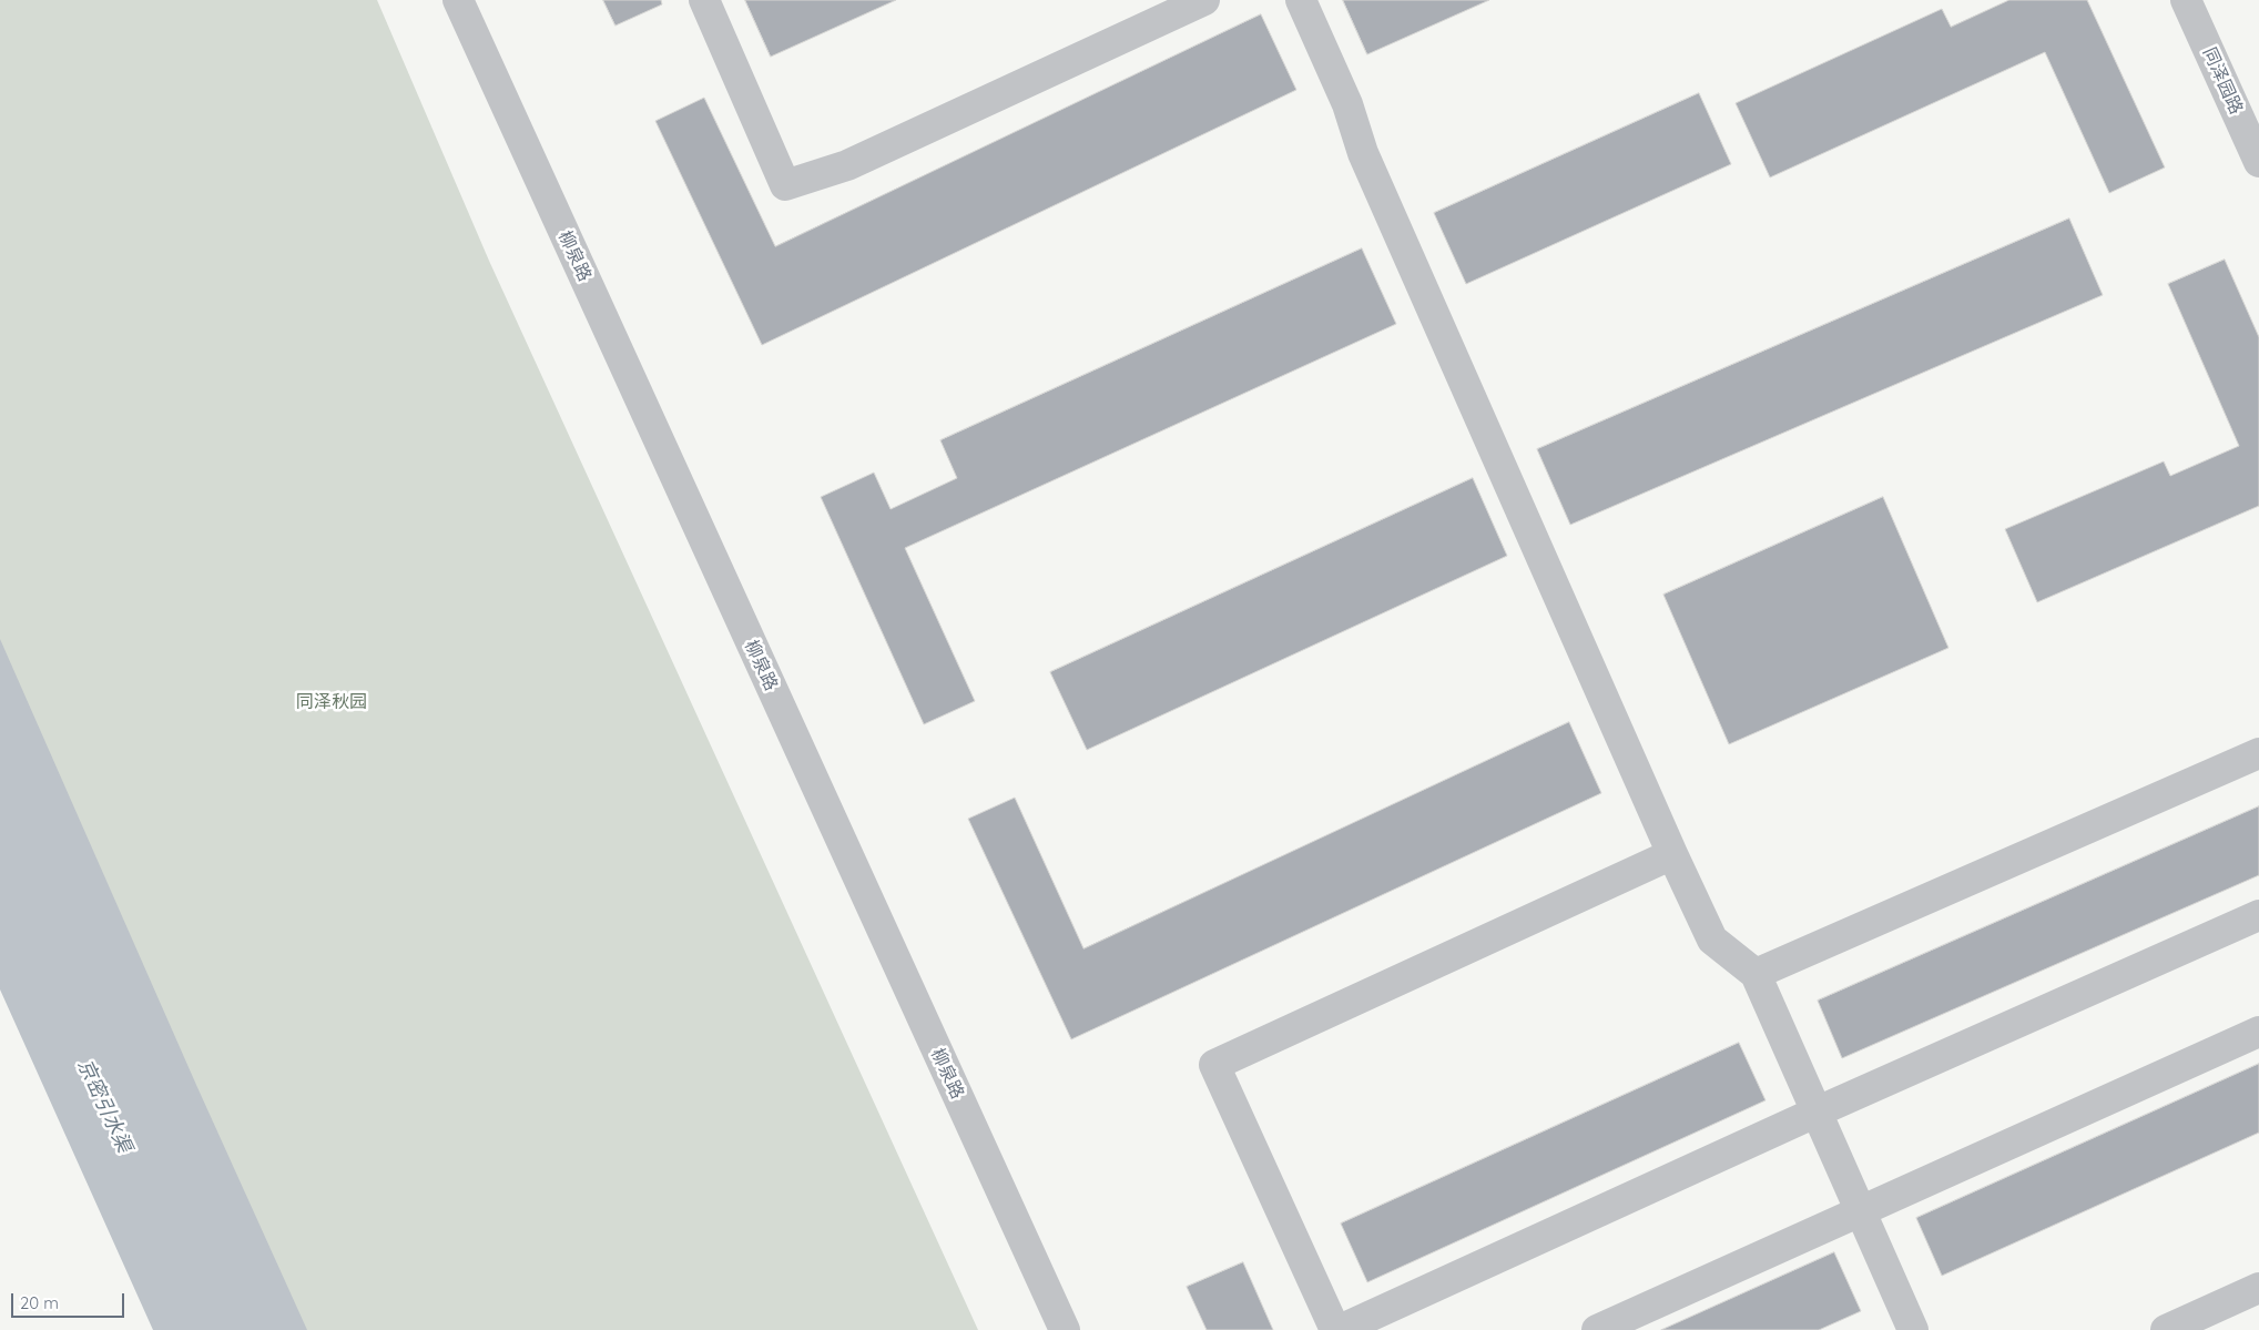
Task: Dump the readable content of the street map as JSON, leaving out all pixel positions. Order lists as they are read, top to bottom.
{
  "streets": {
    "street": ["同泽园路", "柳泉路"]
  },
  "water": ["京密引水渠"],
  "parks": ["同泽秋园"],
  "scale_bar": "20 m"
}
